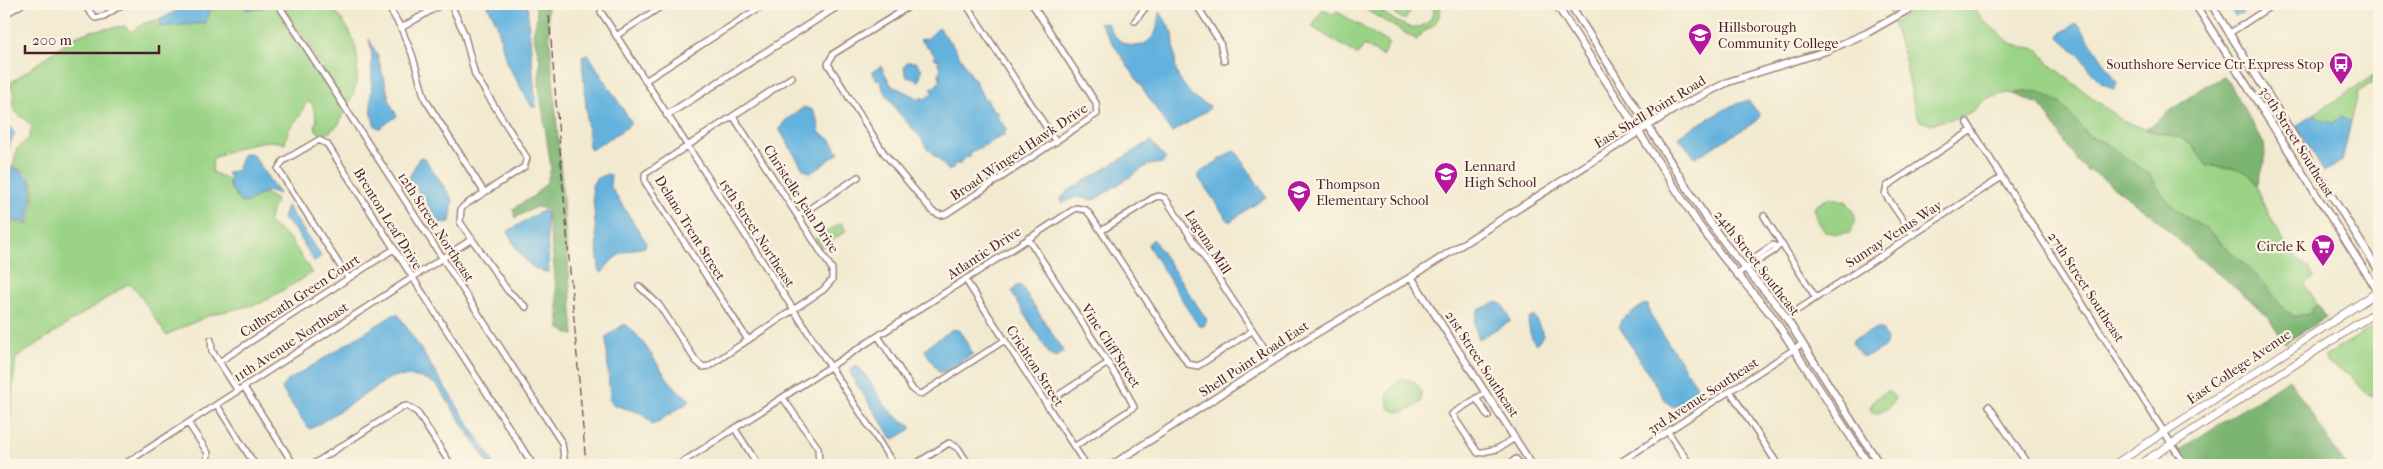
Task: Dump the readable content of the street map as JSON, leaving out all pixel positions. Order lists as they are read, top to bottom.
{
  "streets": {
    "main road": ["East College Avenue"],
    "street": [
      "East Shell Point Road",
      "30th Street Southeast",
      "Broad Winged Hawk Drive",
      "Christelle Jean Drive",
      "Brenton Leaf Drive",
      "12th Street Northeast",
      "Delano Trent Street",
      "15th Street Northeast",
      "Sunray Venus Way",
      "Laguna Mill",
      "Atlantic Drive",
      "24th Street Southeast",
      "27th Street Southeast",
      "Culbreath Green Court",
      "11th Avenue Northeast",
      "Vine Cliff Street",
      "Shell Point Road East",
      "21st Street Southeast",
      "Crichton Street",
      "3rd Avenue Southeast"
    ]
  },
  "crossings": [
    ["East Shell Point Road", "24th Street Southeast"],
    ["East Shell Point Road", "Shell Point Road East"],
    ["East Shell Point Road", "21st Street Southeast"],
    ["30th Street Southeast", "East College Avenue"],
    ["Christelle Jean Drive", "Delano Trent Street"],
    ["Christelle Jean Drive", "15th Street Northeast"],
    ["Brenton Leaf Drive", "Culbreath Green Court"],
    ["Brenton Leaf Drive", "11th Avenue Northeast"],
    ["12th Street Northeast", "11th Avenue Northeast"],
    ["Delano Trent Street", "15th Street Northeast"],
    ["15th Street Northeast", "Atlantic Drive"],
    ["Sunray Venus Way", "27th Street Southeast"],
    ["Laguna Mill", "Atlantic Drive"],
    ["Laguna Mill", "Shell Point Road East"],
    ["Atlantic Drive", "Vine Cliff Street"],
    ["Atlantic Drive", "Crichton Street"],
    ["24th Street Southeast", "3rd Avenue Southeast"],
    ["27th Street Southeast", "East College Avenue"],
    ["Vine Cliff Street", "Crichton Street"],
    ["Shell Point Road East", "21st Street Southeast"]
  ],
  "places": {
    "school or university": ["Hillsborough Community College", "Lennard High School", "Thompson Elementary School"],
    "bus stop": ["Southshore Service Ctr Express Stop"],
    "supermarket": ["Circle K"]
  },
  "scale_bar": "200 m"
}
